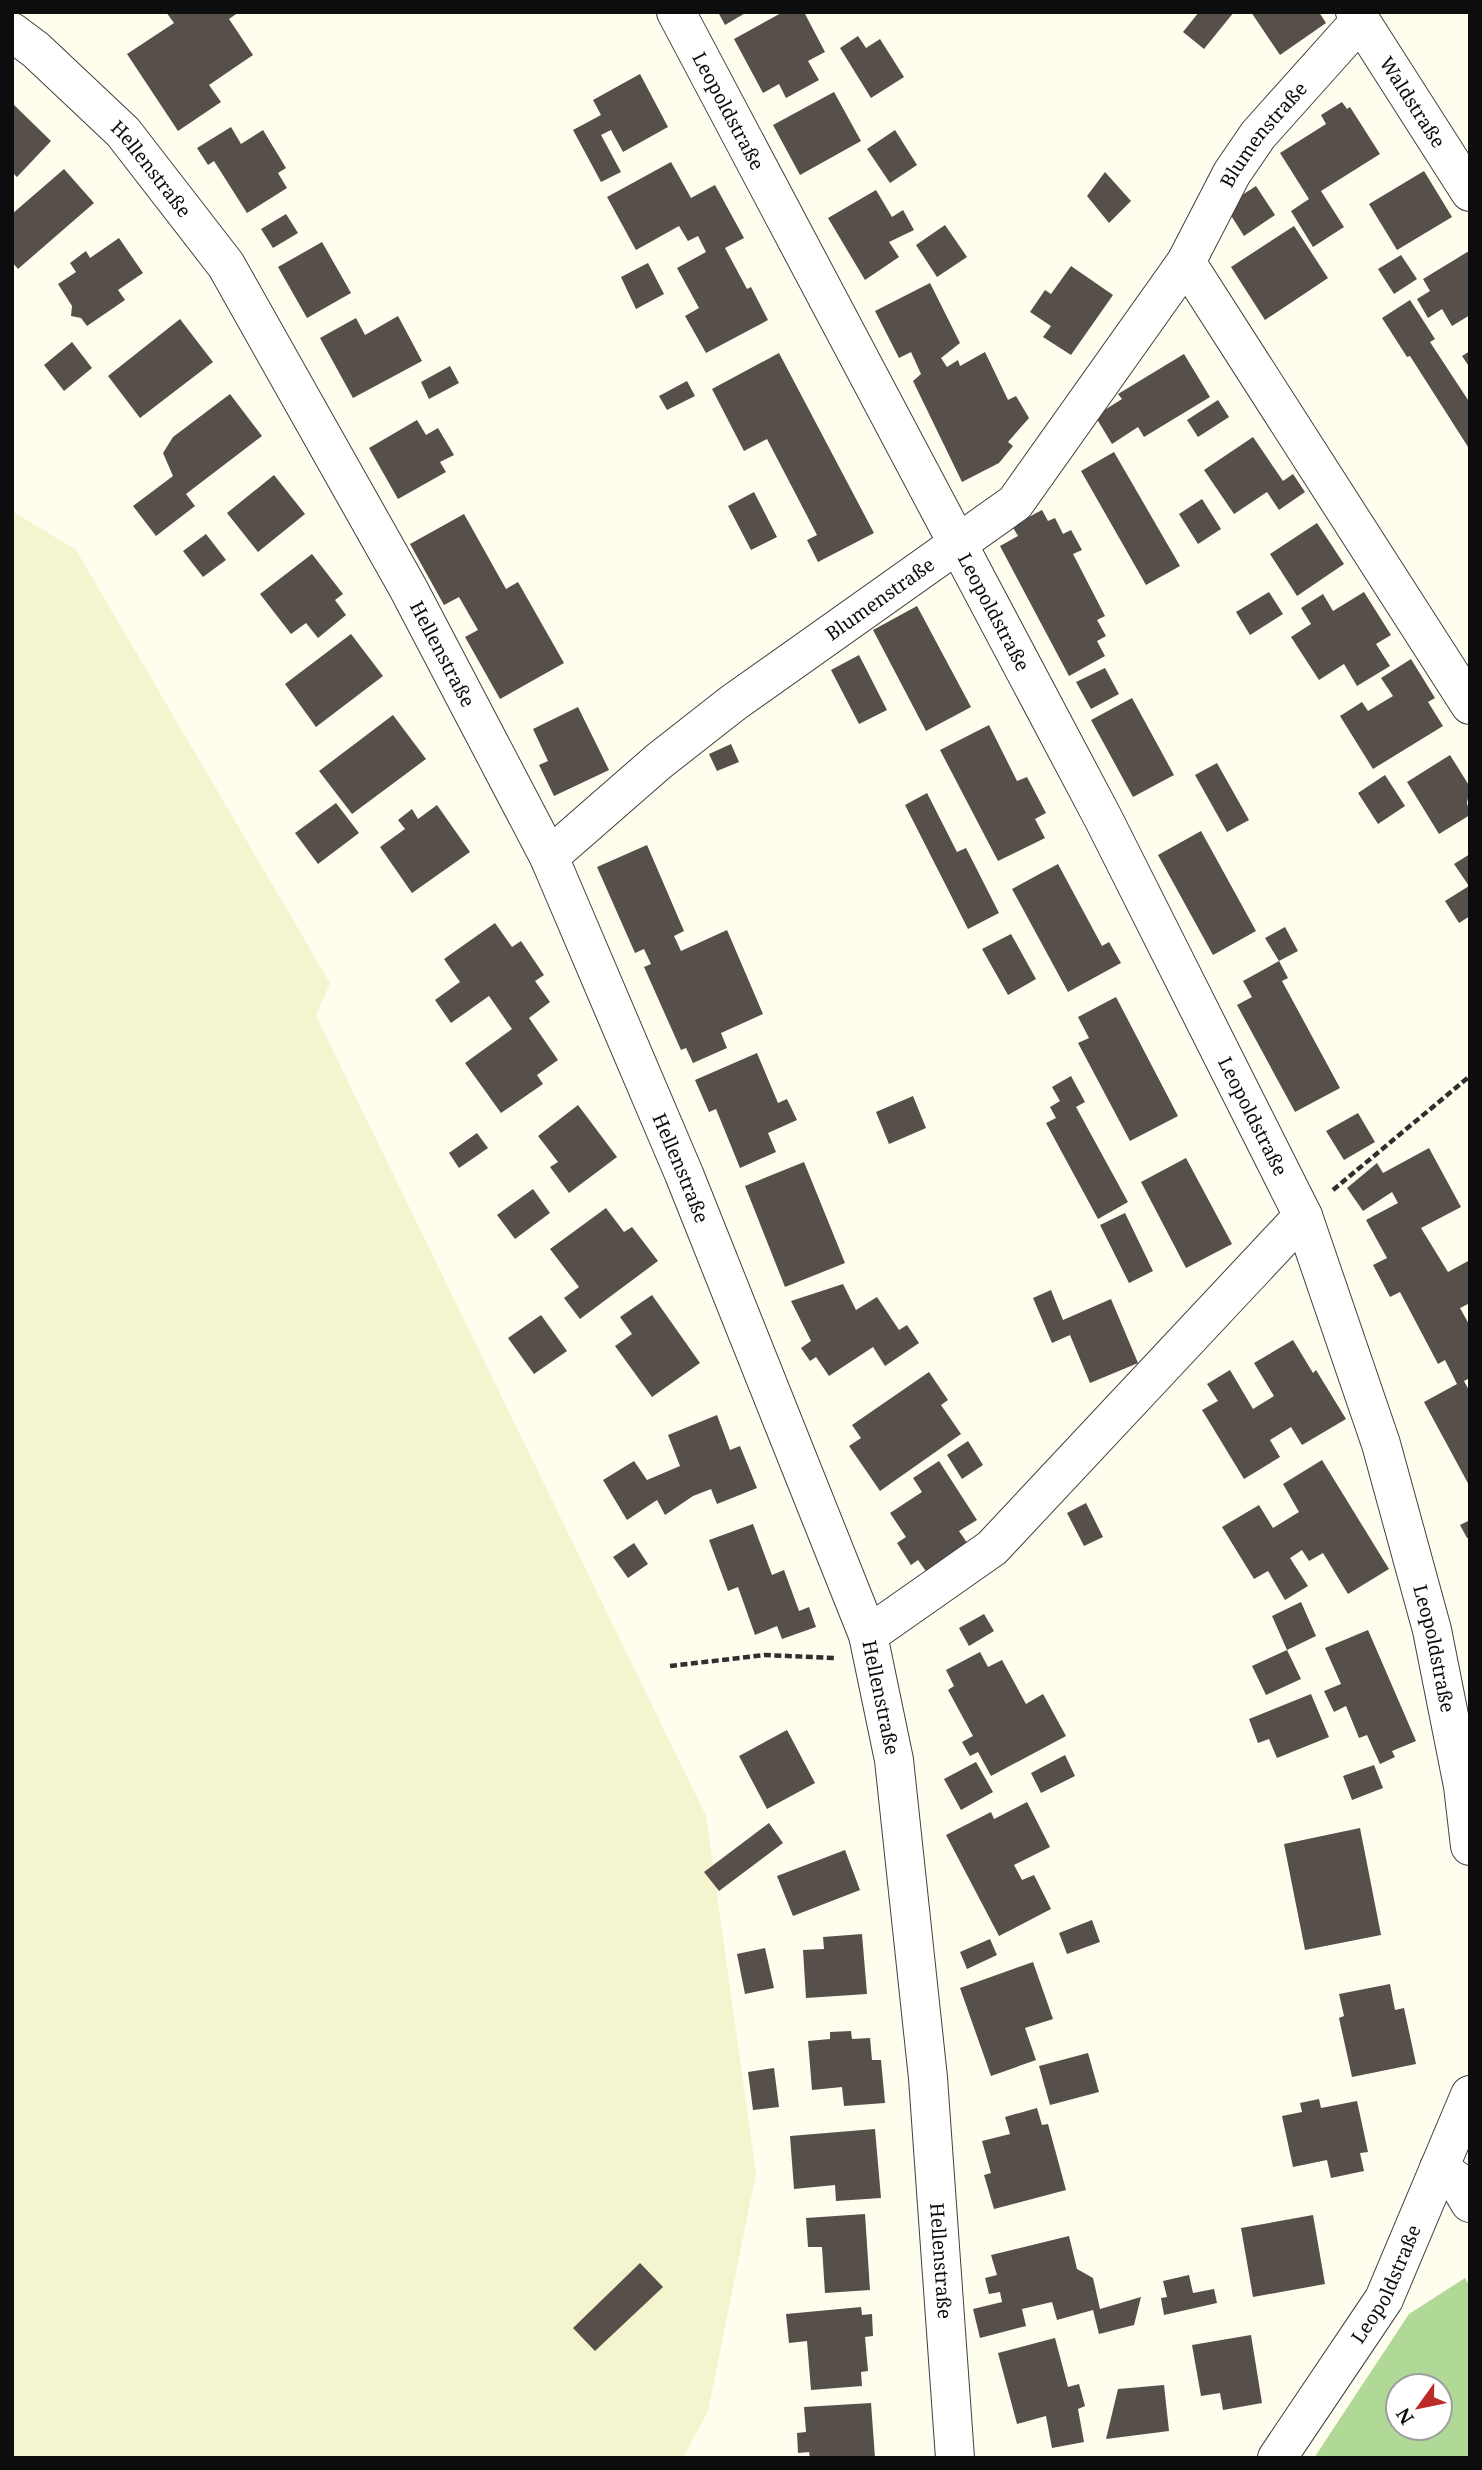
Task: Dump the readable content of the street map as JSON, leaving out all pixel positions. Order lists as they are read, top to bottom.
{
  "streets": {
    "street": [
      "Waldstraße",
      "Leopoldstraße",
      "Blumenstraße",
      "Hellenstraße"
    ]
  },
  "crossings": [
    ["Waldstraße", "Blumenstraße"],
    ["Leopoldstraße", "Blumenstraße"],
    ["Blumenstraße", "Hellenstraße"]
  ],
  "north": "bottom left"
}
